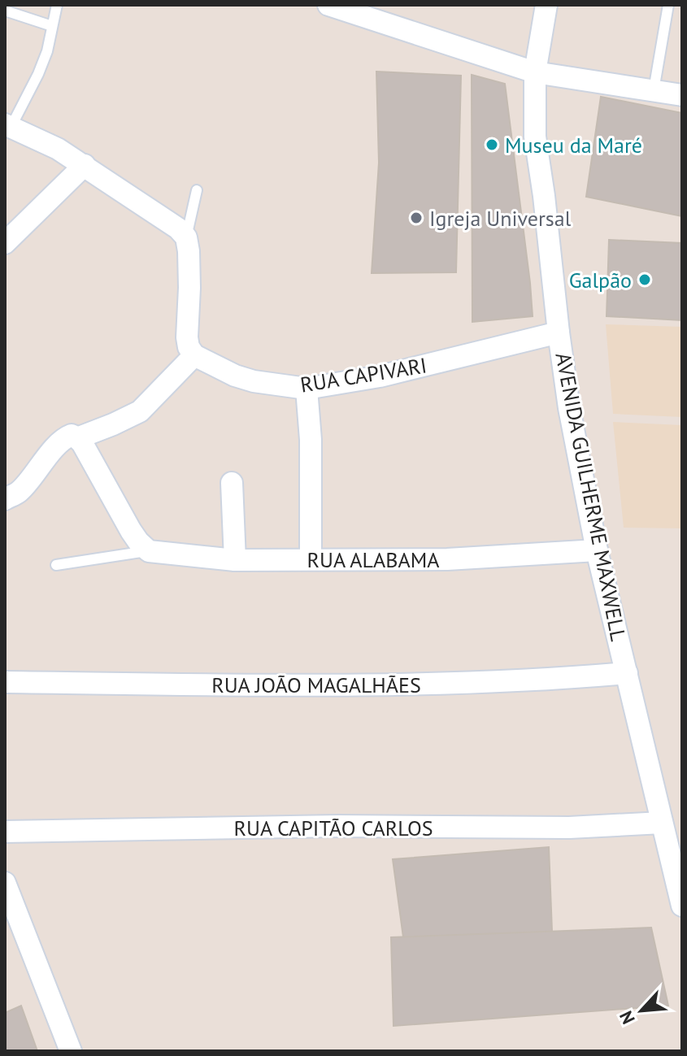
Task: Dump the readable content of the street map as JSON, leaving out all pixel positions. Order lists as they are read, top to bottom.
{
  "streets": {
    "street": [
      "RUA CAPIVARI",
      "AVENIDA GUILHERME MAXWELL",
      "RUA ALABAMA",
      "RUA JOÃO MAGALHÃES",
      "RUA CAPITÃO CARLOS"
    ]
  },
  "crossings": [
    ["RUA CAPIVARI", "AVENIDA GUILHERME MAXWELL"],
    ["AVENIDA GUILHERME MAXWELL", "RUA ALABAMA"],
    ["AVENIDA GUILHERME MAXWELL", "RUA JOÃO MAGALHÃES"],
    ["AVENIDA GUILHERME MAXWELL", "RUA CAPITÃO CARLOS"]
  ],
  "places": ["Museu da Maré", "Igreja Universal", "Galpão"],
  "north": "bottom left"
}
